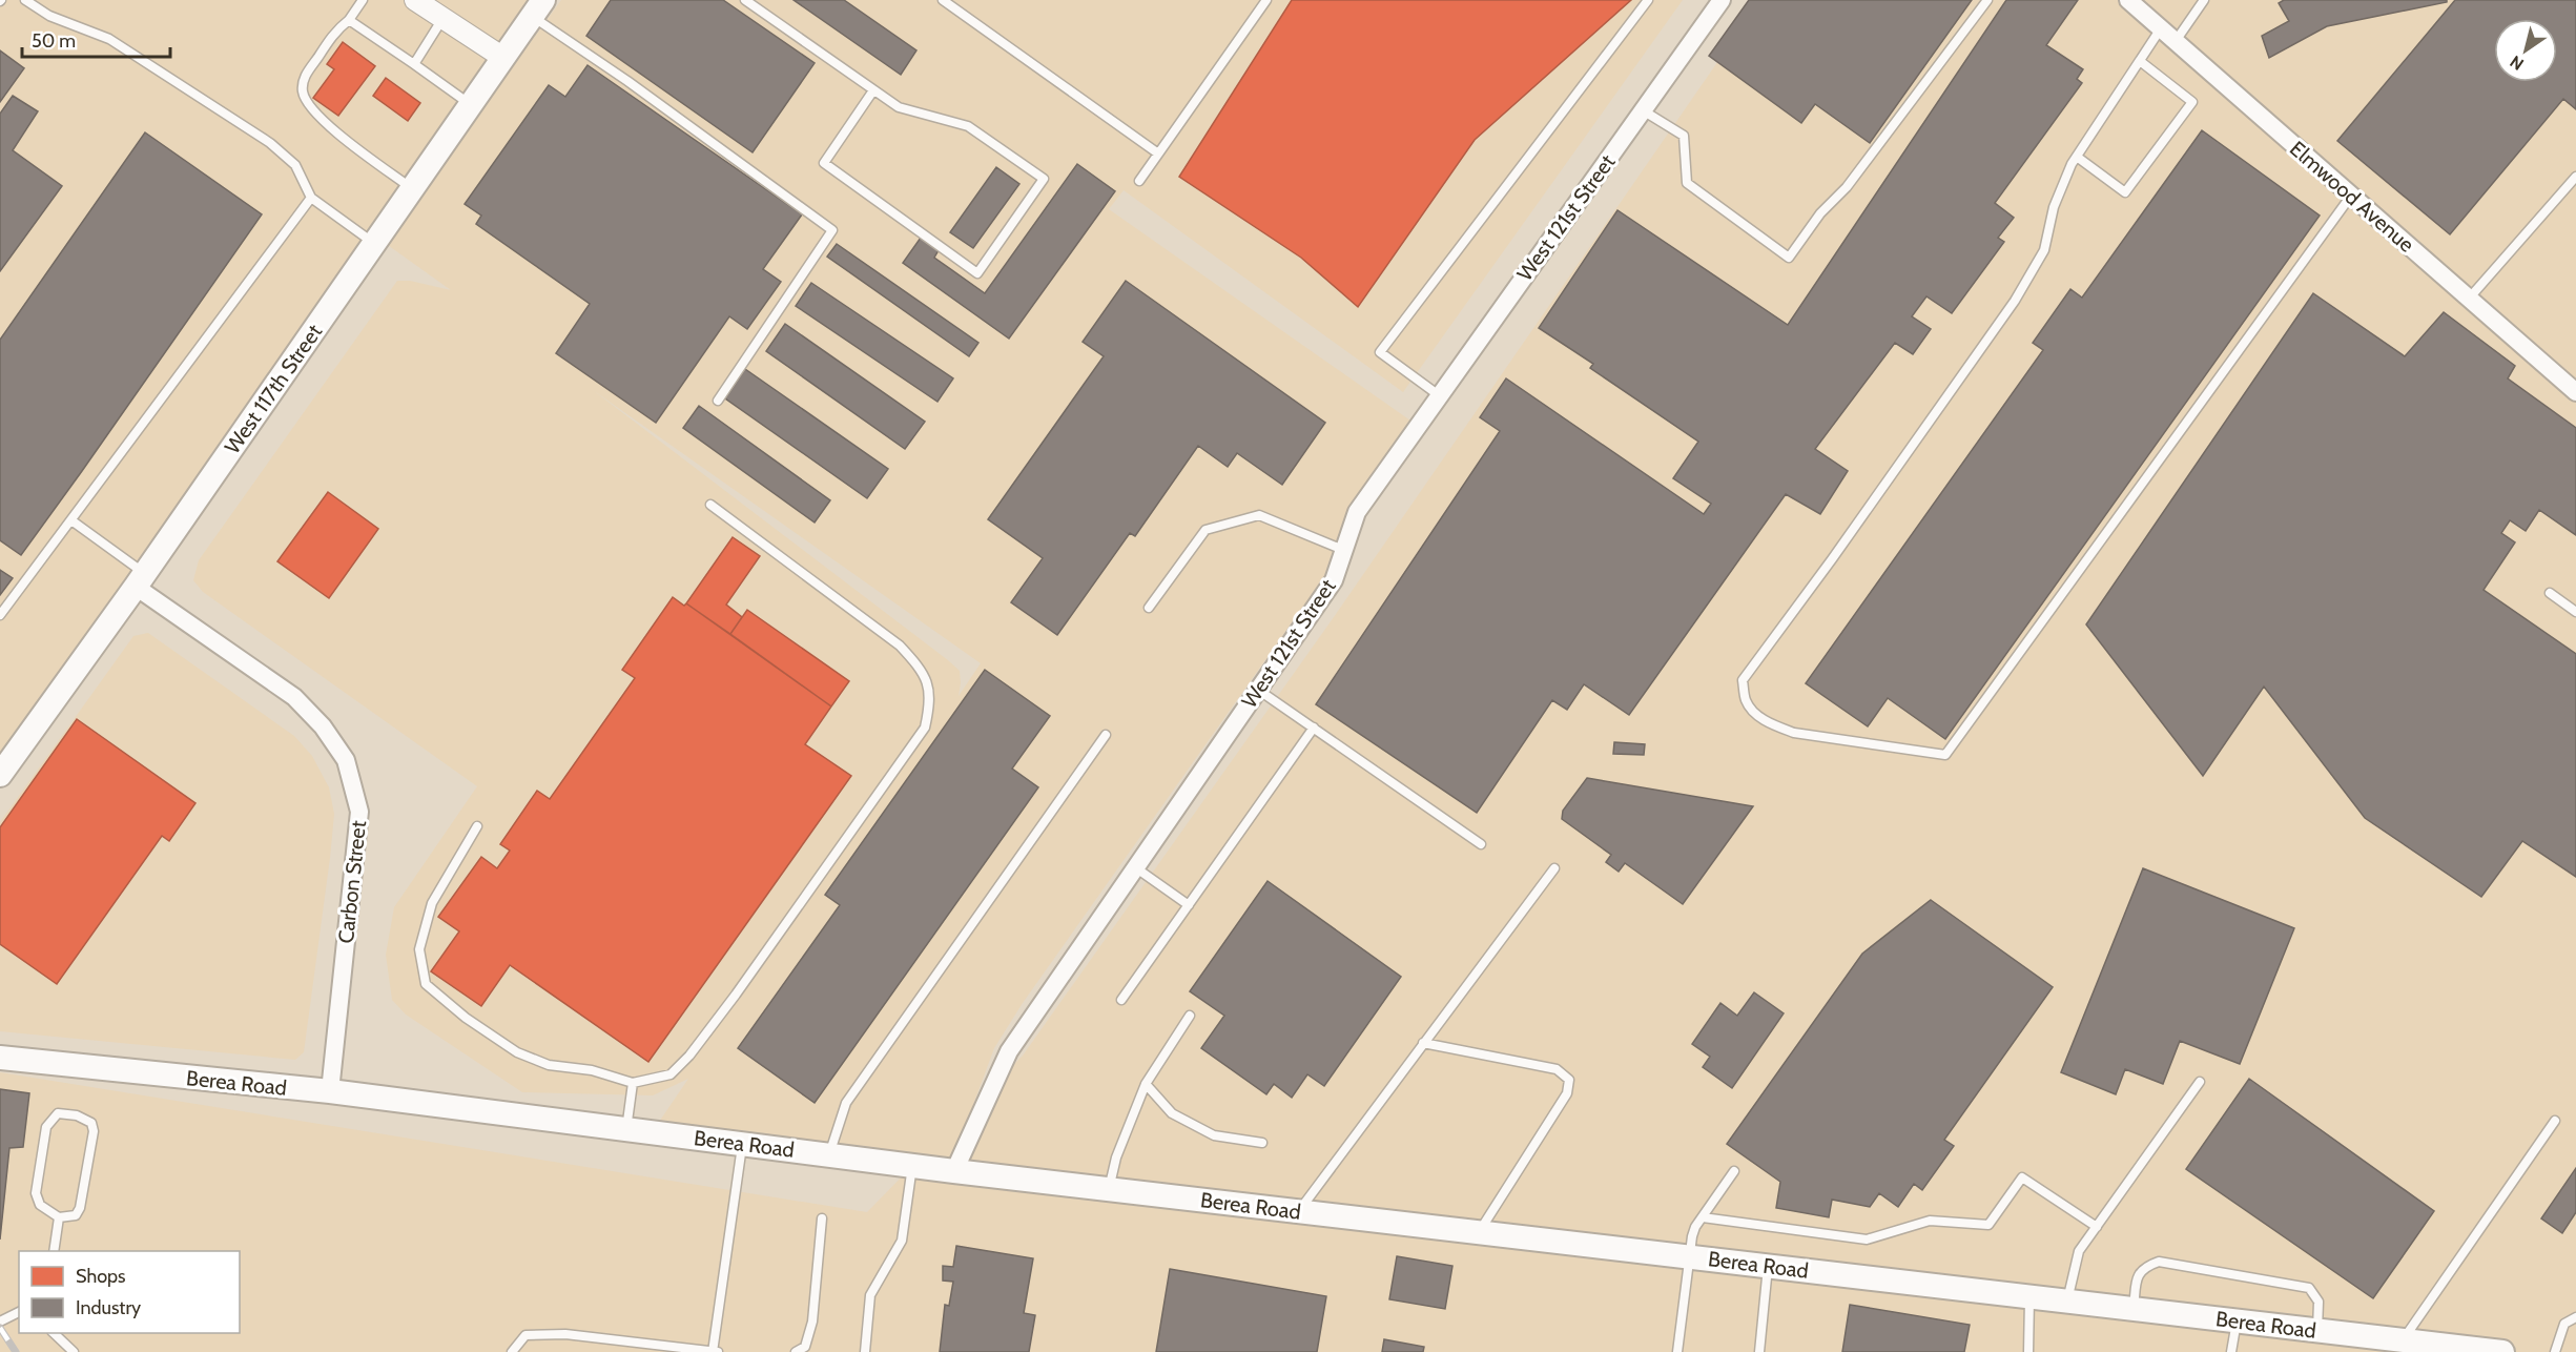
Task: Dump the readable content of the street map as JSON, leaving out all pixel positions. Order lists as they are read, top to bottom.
{
  "streets": {
    "main road": ["West 117th Street", "Berea Road"],
    "street": ["Elmwood Avenue", "West 121st Street", "Carbon Street"]
  },
  "crossings": [
    ["West 121st Street", "Berea Road"],
    ["West 117th Street", "Carbon Street"],
    ["Carbon Street", "Berea Road"]
  ],
  "legend": ["Shops", "Industry"],
  "scale_bar": "50 m",
  "north": "bottom left"
}
